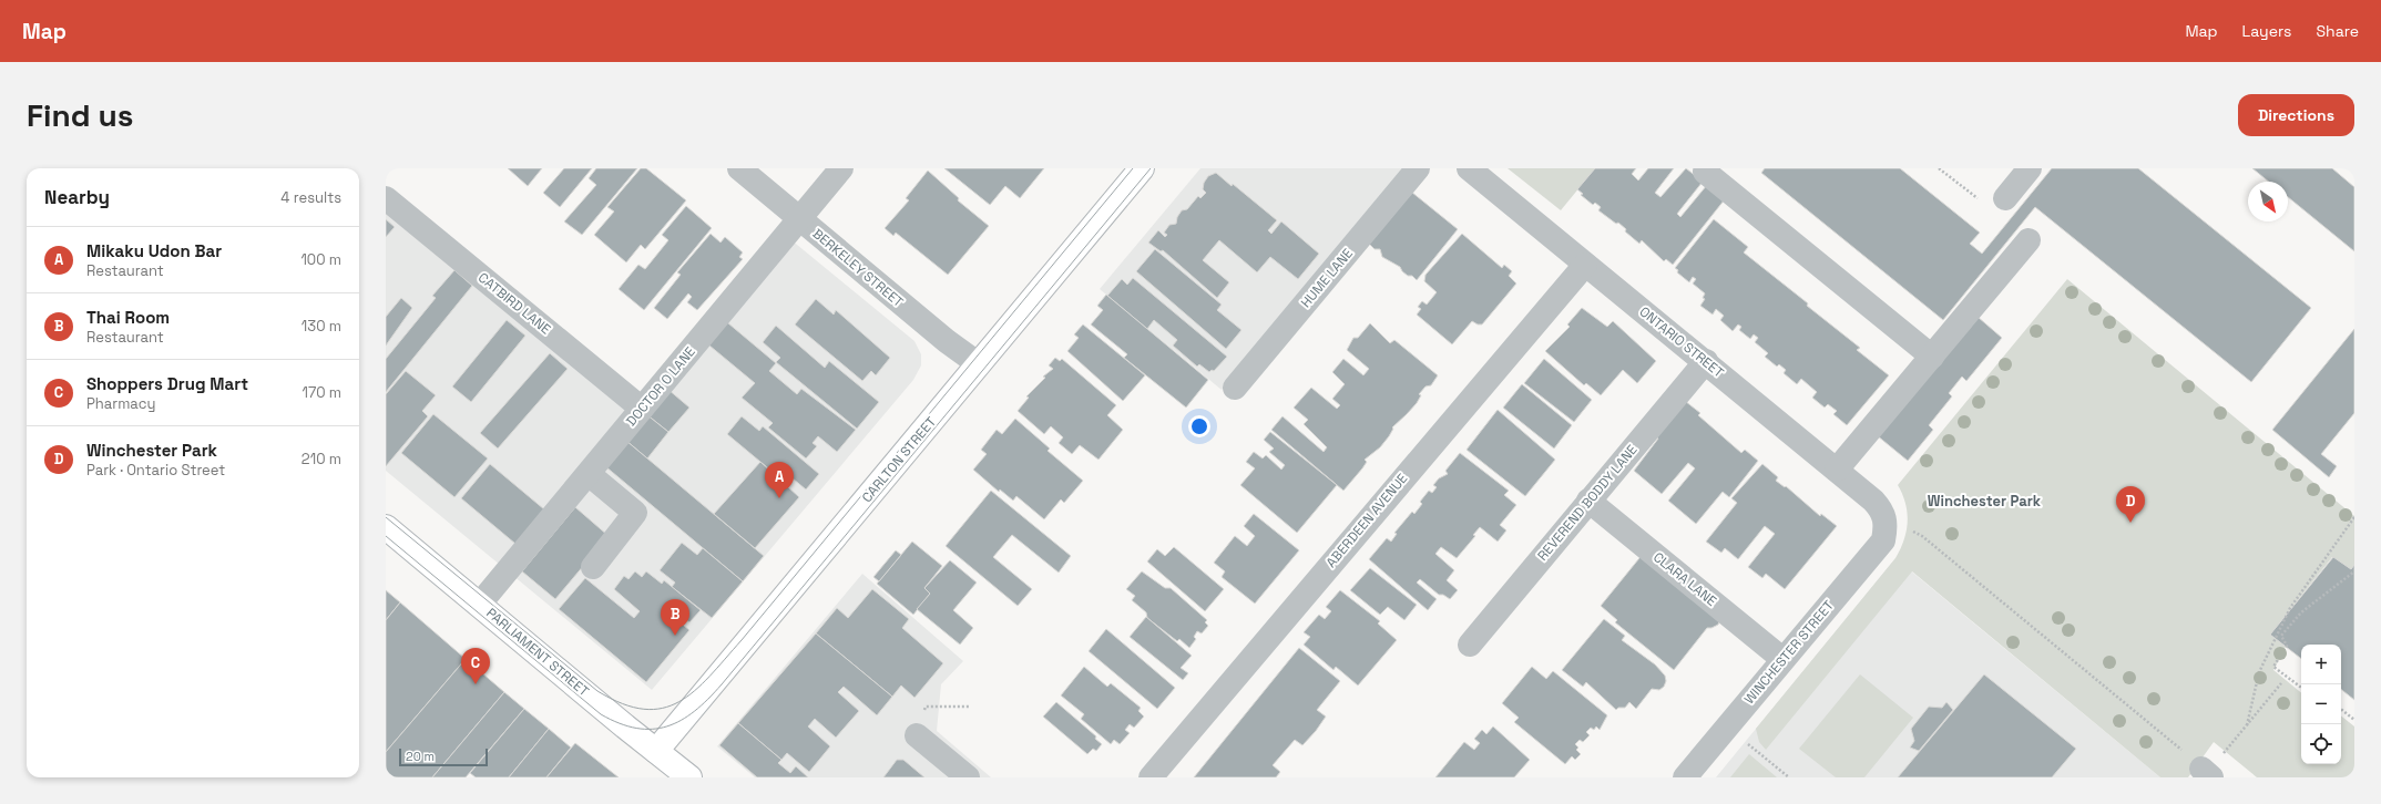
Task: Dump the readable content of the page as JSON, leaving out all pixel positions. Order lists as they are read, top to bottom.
{
  "streets": {
    "main road": ["CARLTON STREET", "PARLIAMENT STREET"],
    "street": [
      "BERKELEY STREET",
      "HUME LANE",
      "CATBIRD LANE",
      "ONTARIO STREET",
      "DOCTOR O LANE",
      "REVEREND BODDY LANE",
      "ABERDEEN AVENUE",
      "CLARA LANE",
      "WINCHESTER STREET"
    ]
  },
  "crossings": [
    ["BERKELEY STREET", "DOCTOR O LANE"],
    ["BERKELEY STREET", "CARLTON STREET"],
    ["CATBIRD LANE", "DOCTOR O LANE"],
    ["ONTARIO STREET", "REVEREND BODDY LANE"],
    ["ONTARIO STREET", "ABERDEEN AVENUE"],
    ["ONTARIO STREET", "WINCHESTER STREET"],
    ["DOCTOR O LANE", "PARLIAMENT STREET"],
    ["CARLTON STREET", "PARLIAMENT STREET"],
    ["REVEREND BODDY LANE", "CLARA LANE"],
    ["CLARA LANE", "WINCHESTER STREET"]
  ],
  "districts": ["Winchester Park"],
  "scale_bar": "20 m",
  "north": "bottom right",
  "page": {
    "header": "Map",
    "nav": ["Map", "Layers", "Share"],
    "buttons": "Directions",
    "title": "Find us",
    "heading": ["Nearby", "4 results"],
    "list": [
      {
        "mark": "A",
        "name": "Mikaku Udon Bar",
        "note": "Restaurant",
        "value": "100 m"
      },
      {
        "mark": "B",
        "name": "Thai Room",
        "note": "Restaurant",
        "value": "130 m"
      },
      {
        "mark": "C",
        "name": "Shoppers Drug Mart",
        "note": "Pharmacy",
        "value": "170 m"
      },
      {
        "mark": "D",
        "name": "Winchester Park",
        "note": "Park · Ontario Street",
        "value": "210 m"
      }
    ],
    "pins": [
      "A",
      "D",
      "B",
      "C"
    ],
    "map_buttons": ["+", "−"],
    "scale": "20 m"
  }
}
